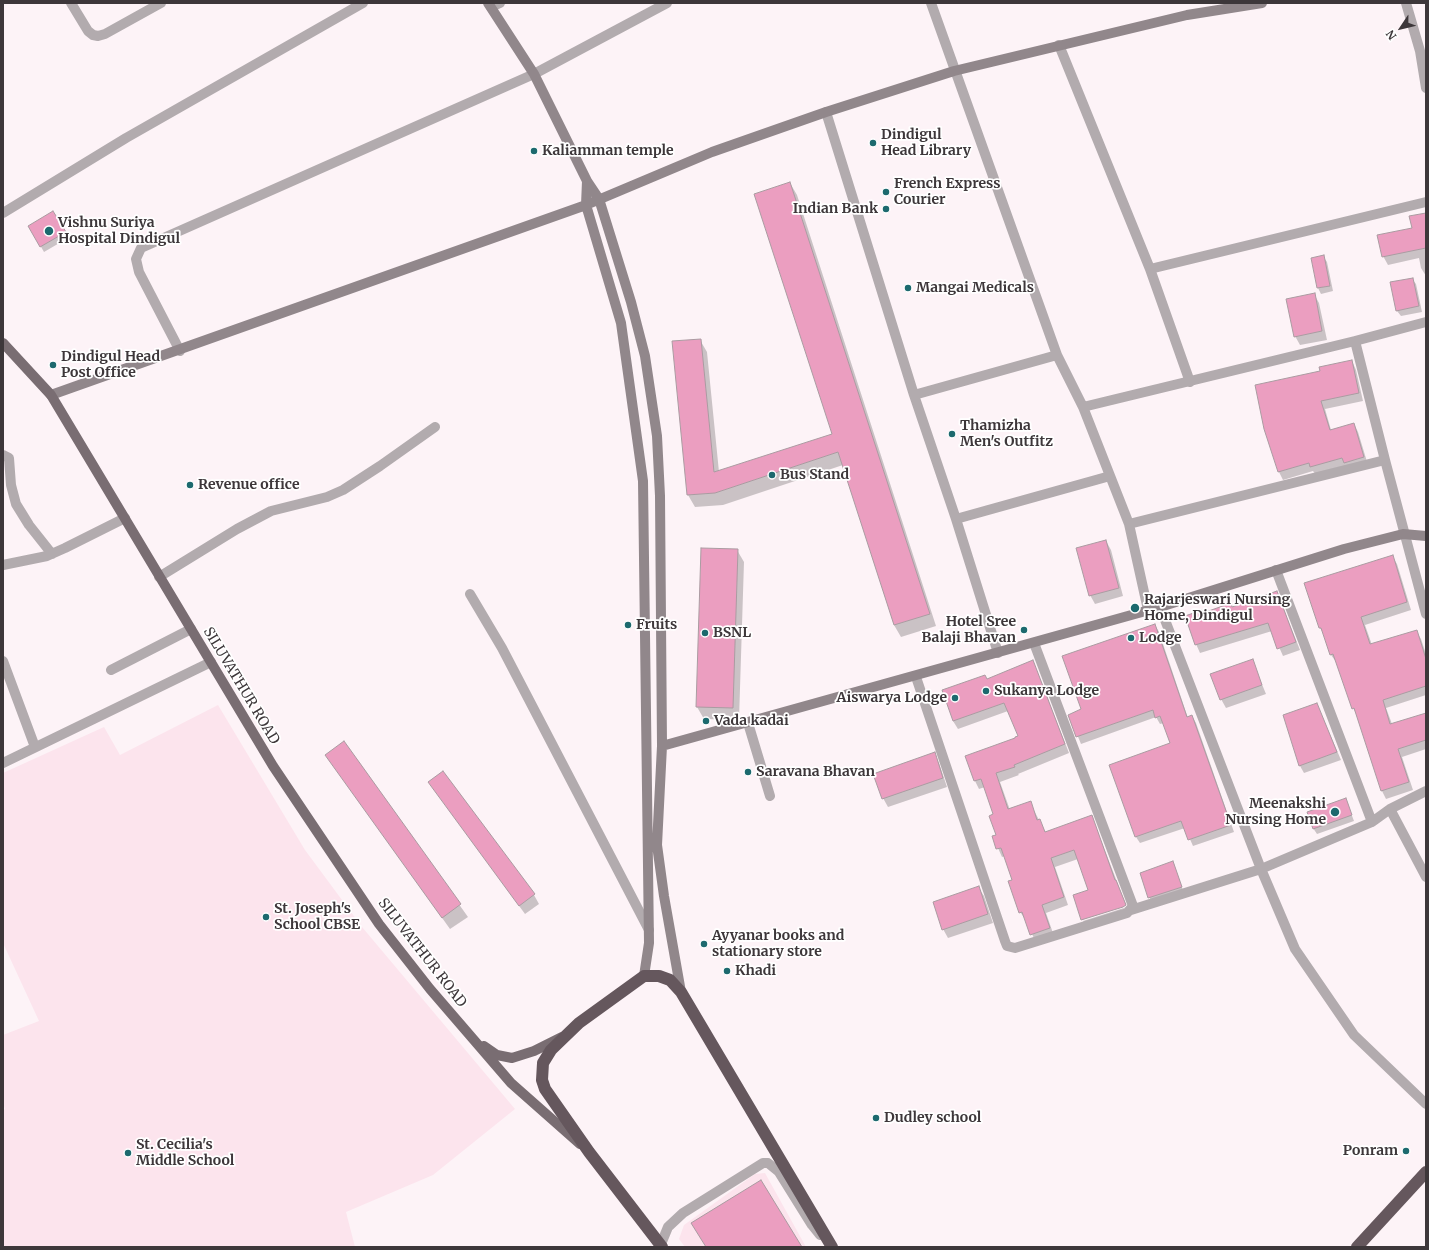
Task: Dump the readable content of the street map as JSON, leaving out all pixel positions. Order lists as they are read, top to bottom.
{
  "streets": {
    "main road": ["SILUVATHUR ROAD"]
  },
  "places": [
    "Dindigul Head Library",
    "Kaliamman temple",
    "French Express Courier",
    "Indian Bank",
    "Vishnu Suriya Hospital Dindigul",
    "Mangai Medicals",
    "Dindigul Head Post Office",
    "Thamizha Men's Outfitz",
    "Bus Stand",
    "Revenue office",
    "Rajarjeswari Nursing Home, Dindigul",
    "Fruits",
    "Hotel Sree Balaji Bhavan",
    "BSNL",
    "Lodge",
    "Sukanya Lodge",
    "Aiswarya Lodge",
    "Vada kadai",
    "Saravana Bhavan",
    "Meenakshi Nursing Home",
    "St. Joseph's School CBSE",
    "Ayyanar books and stationary store",
    "Khadi",
    "Dudley school",
    "Ponram",
    "St. Cecilia's Middle School"
  ],
  "north": "bottom left"
}
